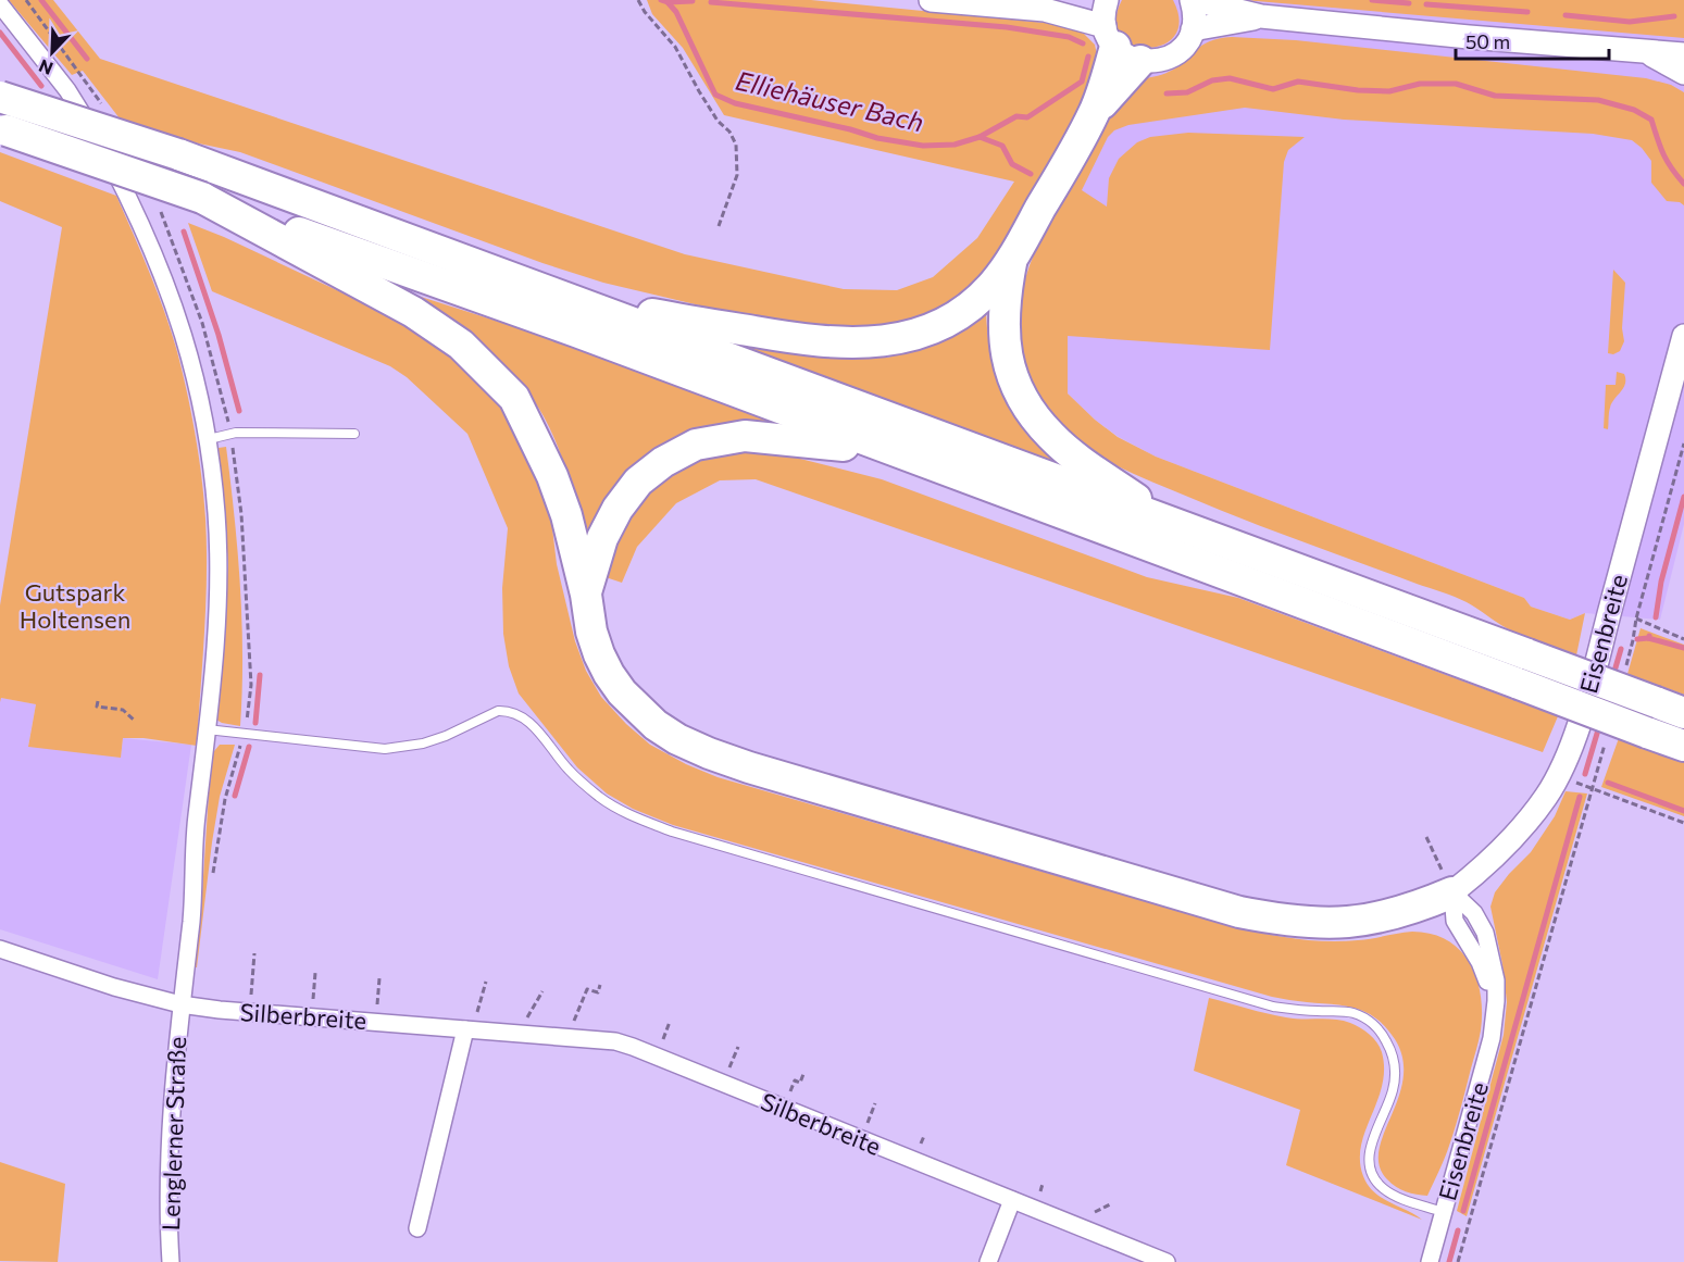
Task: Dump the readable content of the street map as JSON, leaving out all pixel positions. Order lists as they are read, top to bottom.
{
  "streets": {
    "main road": ["Eisenbreite"],
    "street": ["Silberbreite", "Lenglerner Straße"]
  },
  "crossings": [
    ["Silberbreite", "Lenglerner Straße"]
  ],
  "water": ["Elliehäuser Bach"],
  "parks": ["Gutspark Holtensen"],
  "scale_bar": "50 m",
  "north": "bottom left"
}
